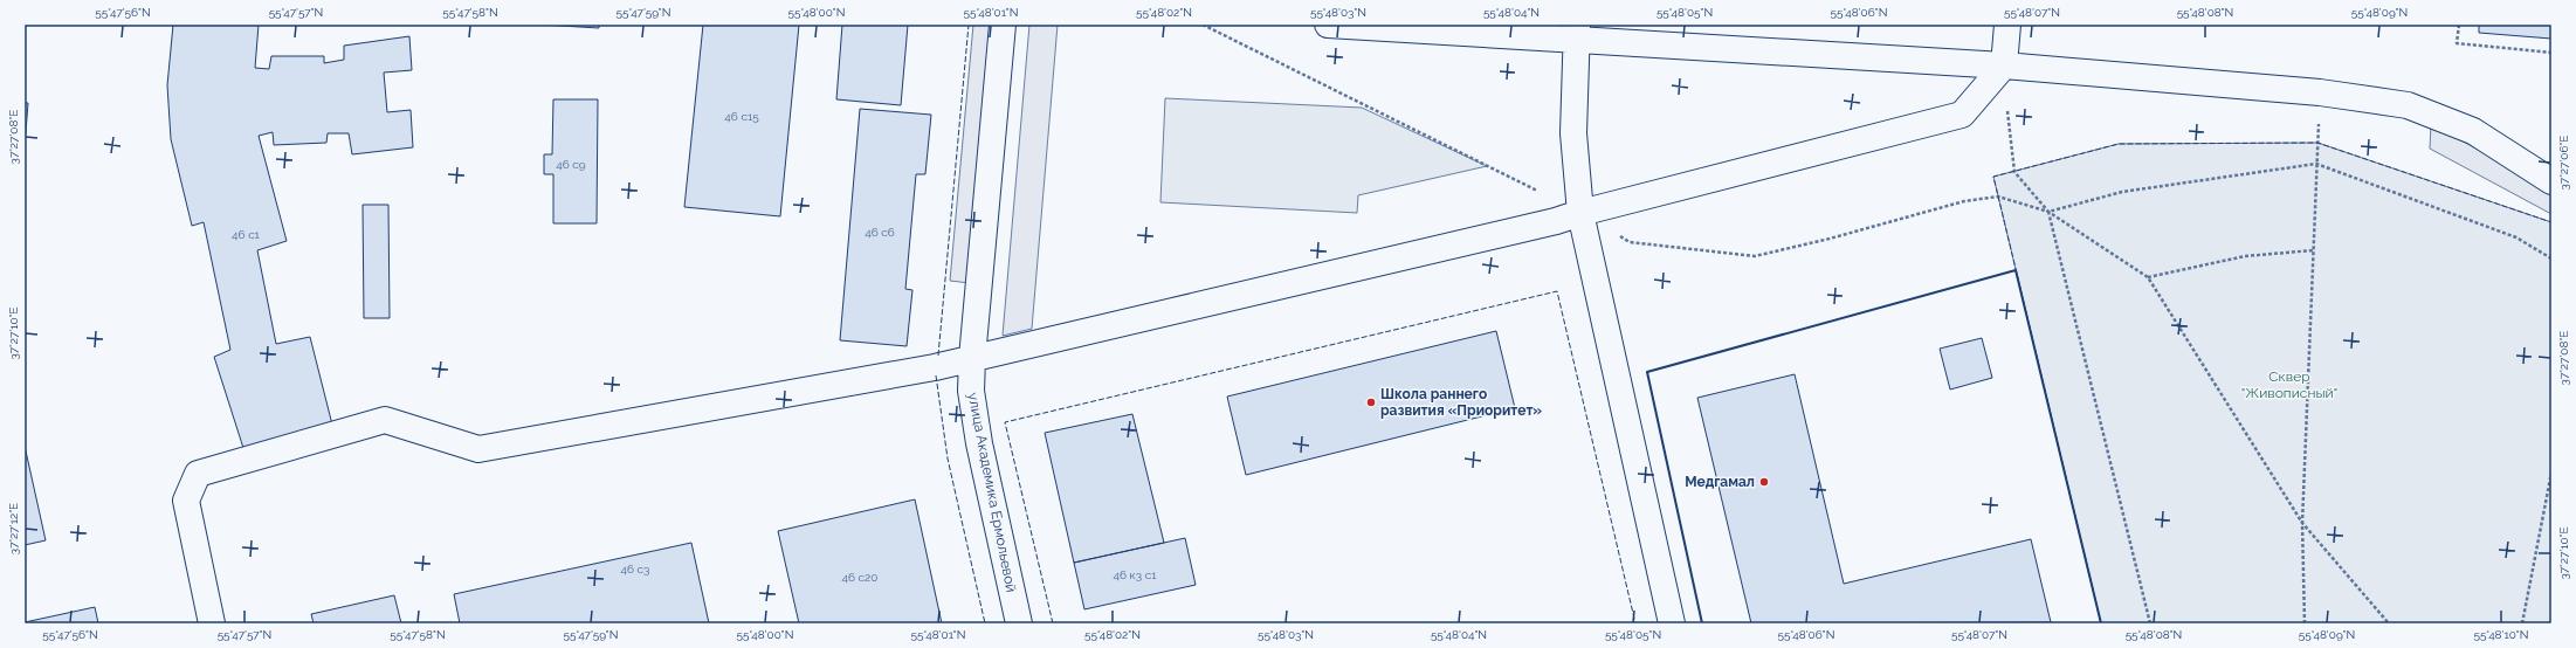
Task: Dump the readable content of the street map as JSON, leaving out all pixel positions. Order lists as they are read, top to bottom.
{
  "streets": {
    "street": ["улица Академика Ермольевой"]
  },
  "parks": ["Сквер \"Живописный\""],
  "places": ["Школа раннего развития «Приоритет»", "Медгамал"],
  "house_numbers": [
    "46 с15",
    "46 с9",
    "46 с6",
    "46 с1",
    "46 с3",
    "46 к3 с1",
    "46 с20"
  ],
  "coordinates": [
    "55°47'56\"N",
    "55°47'57\"N",
    "55°47'58\"N",
    "55°47'59\"N",
    "55°48'00\"N",
    "55°48'01\"N",
    "55°48'02\"N",
    "55°48'03\"N",
    "55°48'04\"N",
    "55°48'05\"N",
    "55°48'06\"N",
    "55°48'07\"N",
    "55°48'08\"N",
    "55°48'09\"N",
    "37°27'08\"E",
    "37°27'06\"E",
    "37°27'10\"E",
    "37°27'12\"E",
    "55°48'10\"N"
  ]
}
